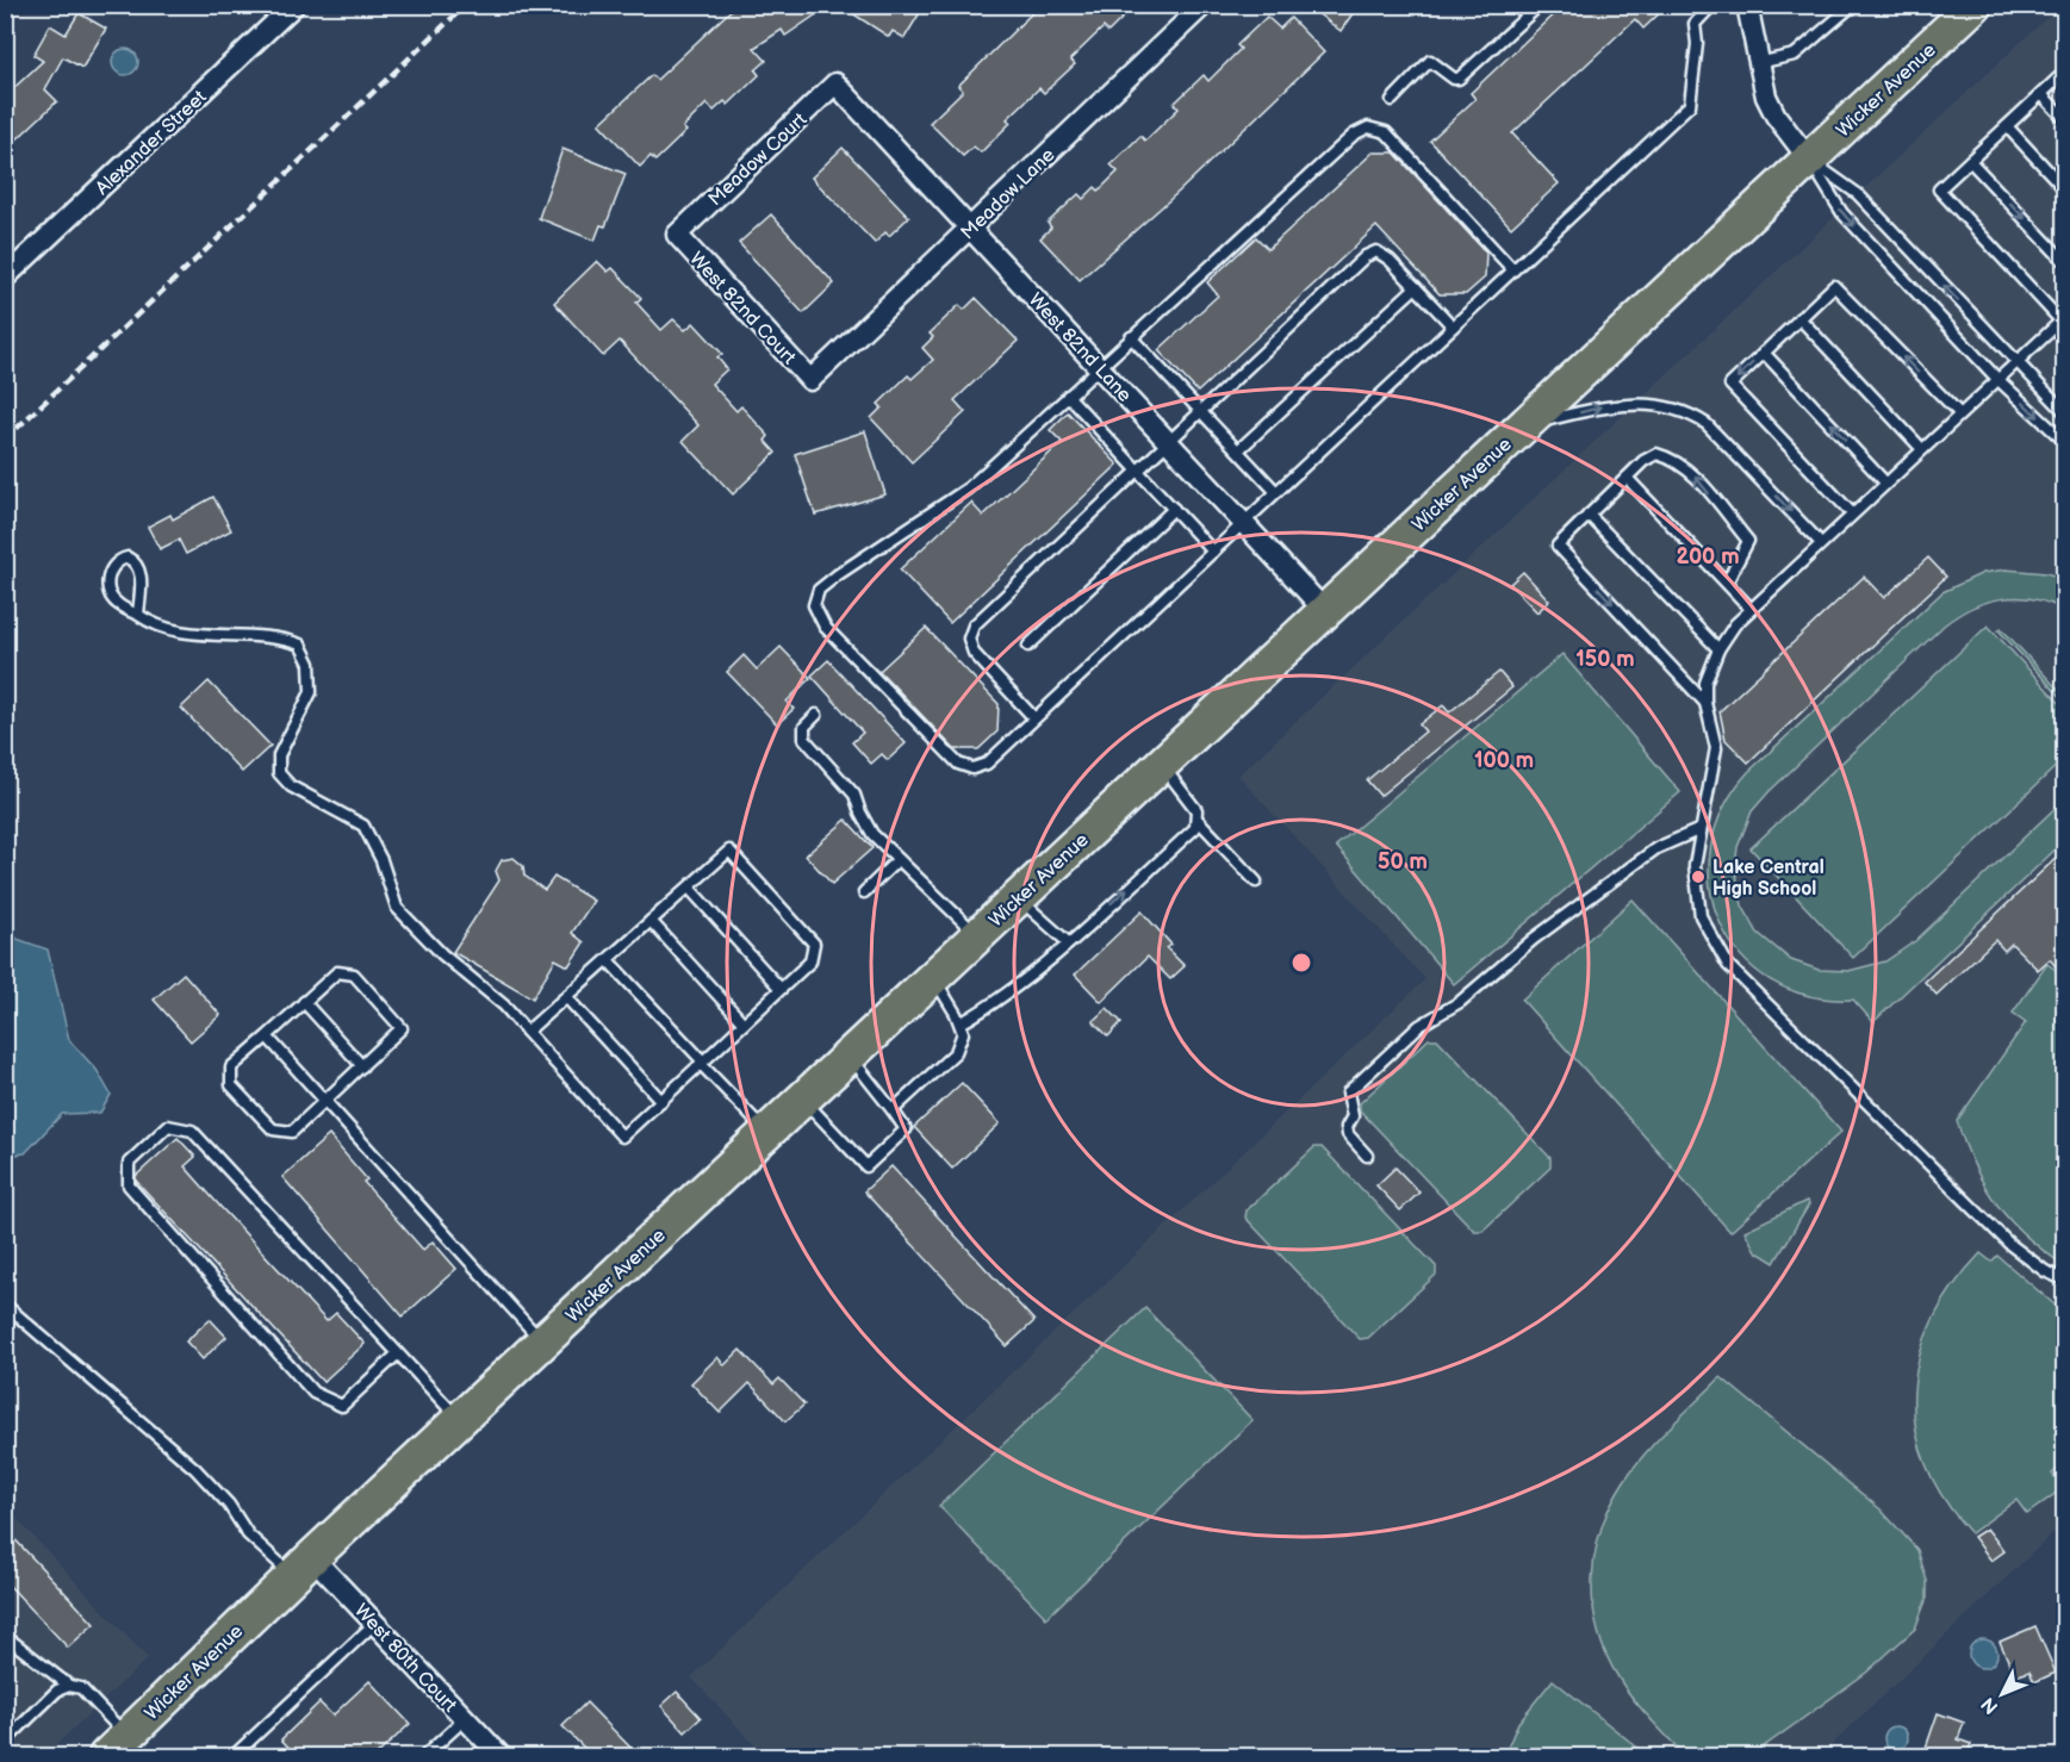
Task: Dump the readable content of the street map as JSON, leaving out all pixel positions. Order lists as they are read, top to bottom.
{
  "streets": {
    "highway": ["Wicker Avenue"],
    "street": [
      "Alexander Street",
      "Meadow Court",
      "Meadow Lane",
      "West 82nd Court",
      "West 82nd Lane",
      "West 80th Court"
    ]
  },
  "crossings": [
    ["Wicker Avenue", "West 82nd Lane"],
    ["Wicker Avenue", "West 80th Court"],
    ["Meadow Court", "West 82nd Court"],
    ["Meadow Court", "West 82nd Lane"],
    ["Meadow Lane", "West 82nd Court"],
    ["Meadow Lane", "West 82nd Lane"]
  ],
  "places": ["Lake Central High School"],
  "north": "bottom left",
  "rings": [
    "200 m",
    "150 m",
    "100 m",
    "50 m"
  ]
}
